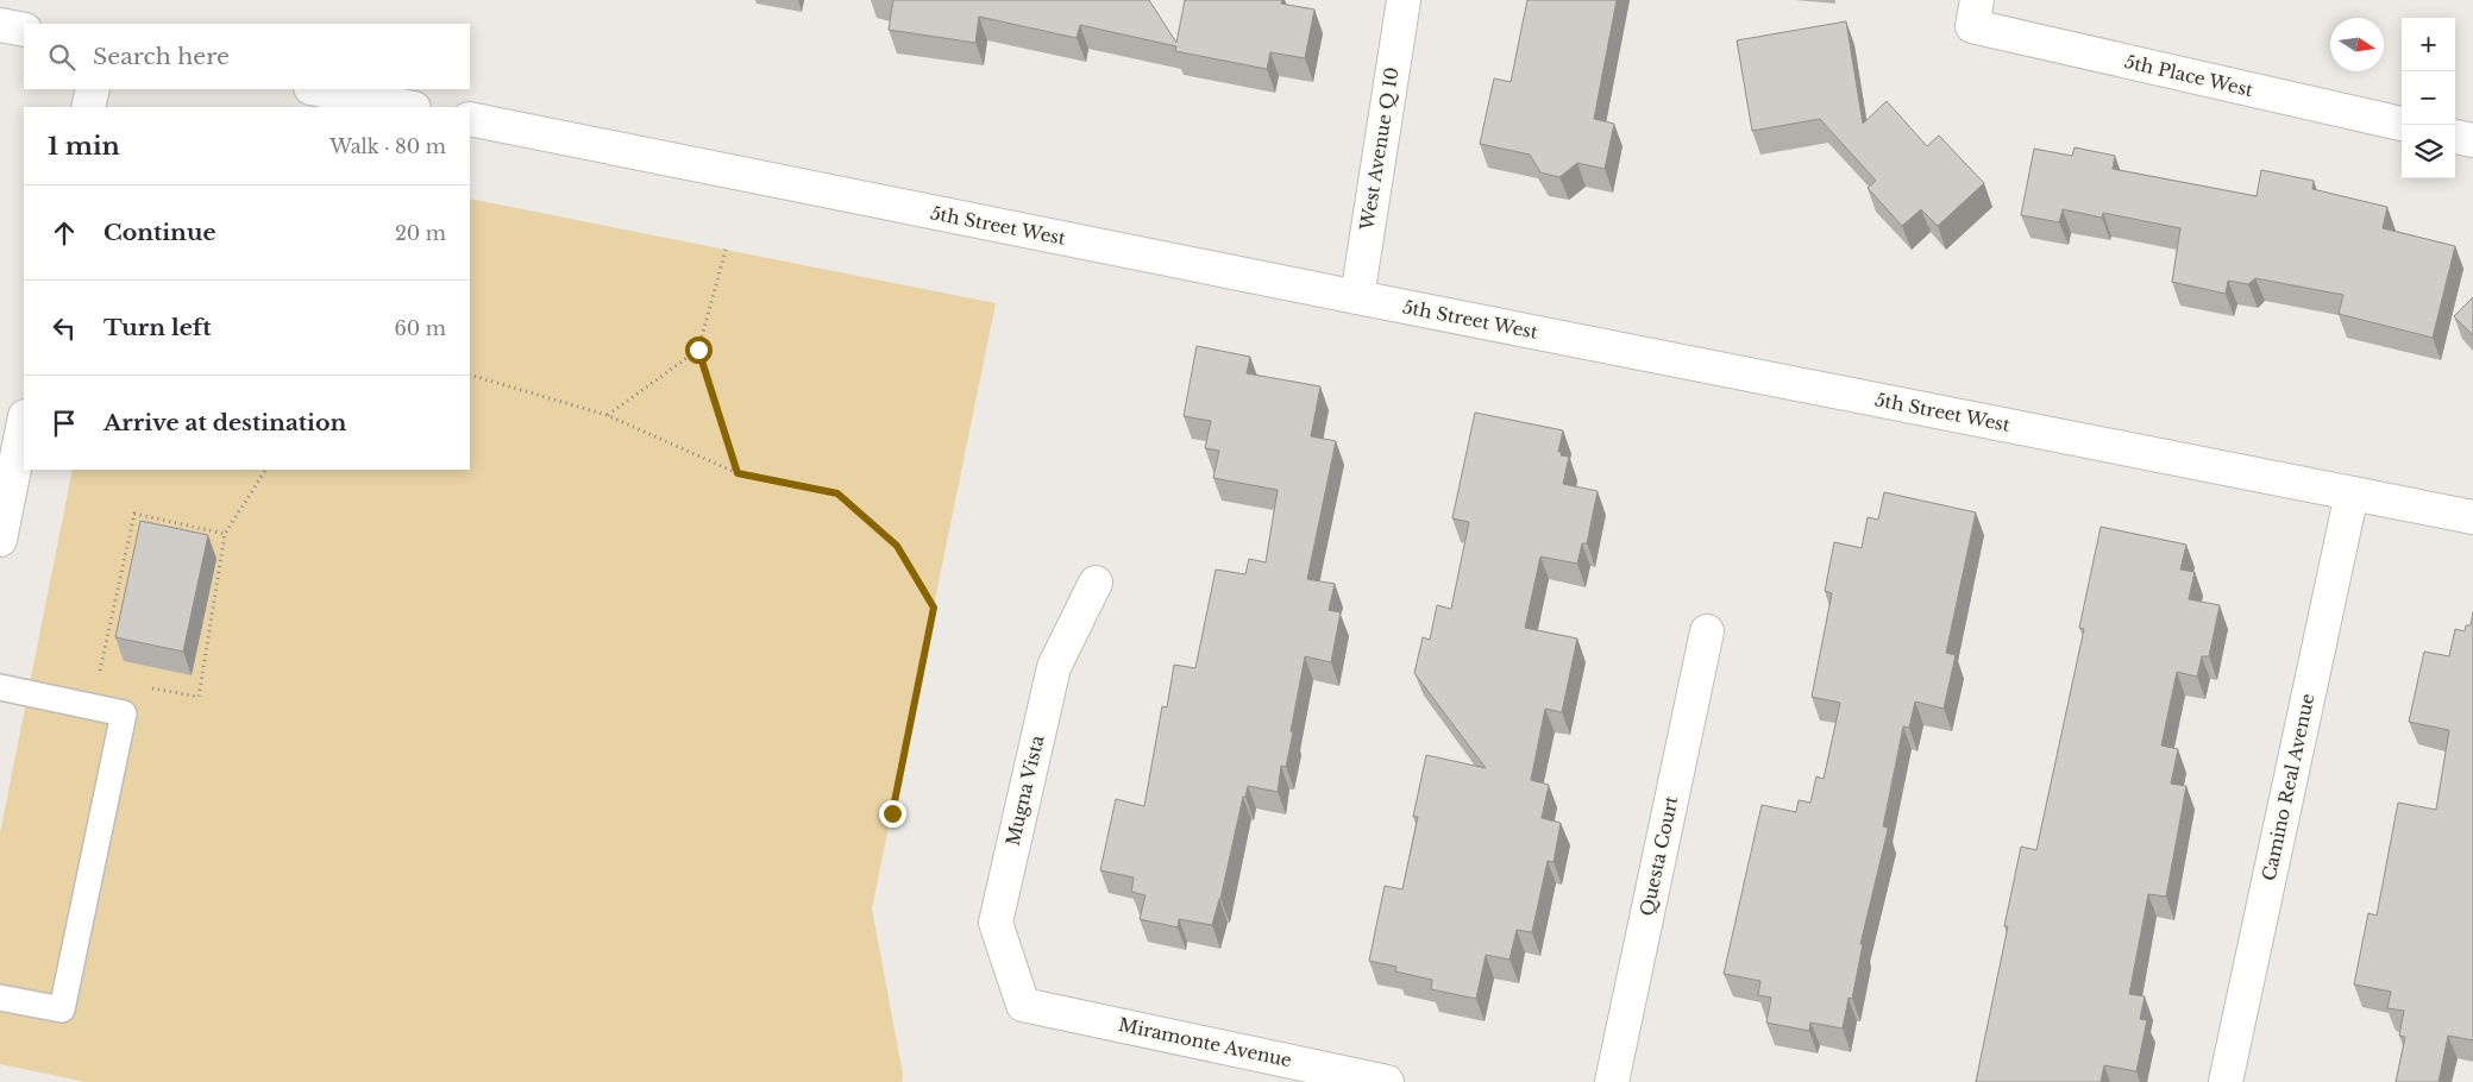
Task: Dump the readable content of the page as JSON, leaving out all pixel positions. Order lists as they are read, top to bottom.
{
  "streets": {
    "street": [
      "5th Place West",
      "West Avenue Q 10",
      "5th Street West",
      "Camino Real Avenue",
      "Mugna Vista",
      "Questa Court",
      "Miramonte Avenue"
    ]
  },
  "crossings": [
    ["West Avenue Q 10", "5th Street West"],
    ["5th Street West", "Camino Real Avenue"],
    ["Mugna Vista", "Miramonte Avenue"]
  ],
  "north": "right",
  "page": {
    "map_buttons": ["+", "−"],
    "search": "Search here",
    "heading": ["1 min", "Walk · 80 m"],
    "list": [
      ["Continue", "20 m"],
      ["Turn left", "60 m"],
      "Arrive at destination"
    ]
  }
}
